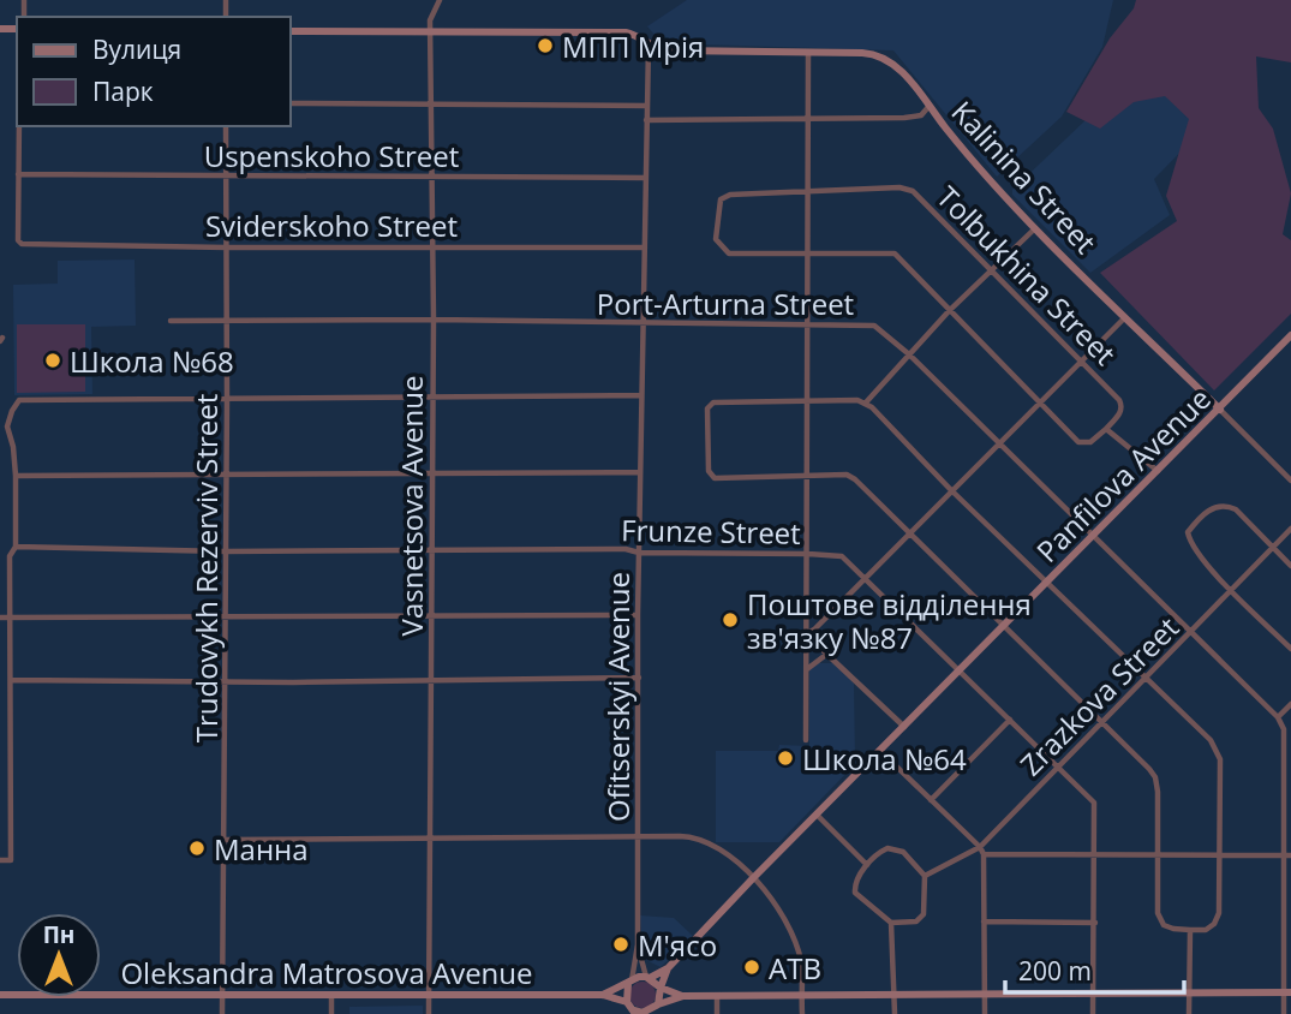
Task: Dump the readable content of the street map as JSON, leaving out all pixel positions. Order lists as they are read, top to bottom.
{
  "streets": {
    "main road": ["Kalinina Street", "Panfilova Avenue", "Oleksandra Matrosova Avenue"],
    "street": [
      "Uspenskoho Street",
      "Sviderskoho Street",
      "Tolbukhina Street",
      "Port-Arturna Street",
      "Vasnetsova Avenue",
      "Frunze Street",
      "Trudovykh Rezerviv Street",
      "Zrazkova Street",
      "Ofitserskyi Avenue"
    ]
  },
  "crossings": [
    ["Uspenskoho Street", "Sviderskoho Street"],
    ["Uspenskoho Street", "Vasnetsova Avenue"],
    ["Uspenskoho Street", "Trudovykh Rezerviv Street"],
    ["Uspenskoho Street", "Ofitserskyi Avenue"],
    ["Kalinina Street", "Panfilova Avenue"],
    ["Kalinina Street", "Ofitserskyi Avenue"],
    ["Sviderskoho Street", "Vasnetsova Avenue"],
    ["Sviderskoho Street", "Trudovykh Rezerviv Street"],
    ["Sviderskoho Street", "Ofitserskyi Avenue"],
    ["Port-Arturna Street", "Panfilova Avenue"],
    ["Port-Arturna Street", "Vasnetsova Avenue"],
    ["Port-Arturna Street", "Trudovykh Rezerviv Street"],
    ["Port-Arturna Street", "Zrazkova Street"],
    ["Port-Arturna Street", "Ofitserskyi Avenue"],
    ["Panfilova Avenue", "Frunze Street"],
    ["Vasnetsova Avenue", "Frunze Street"],
    ["Vasnetsova Avenue", "Oleksandra Matrosova Avenue"],
    ["Frunze Street", "Trudovykh Rezerviv Street"],
    ["Frunze Street", "Zrazkova Street"],
    ["Frunze Street", "Ofitserskyi Avenue"],
    ["Trudovykh Rezerviv Street", "Oleksandra Matrosova Avenue"]
  ],
  "places": [
    "МПП Мрія",
    "Школа №68",
    "Поштове відділення зв'язку №87",
    "Школа №64",
    "Манна",
    "М'ясо",
    "ATB"
  ],
  "legend": ["Вулиця", "Парк"],
  "scale_bar": "200 m",
  "north": "top"
}
